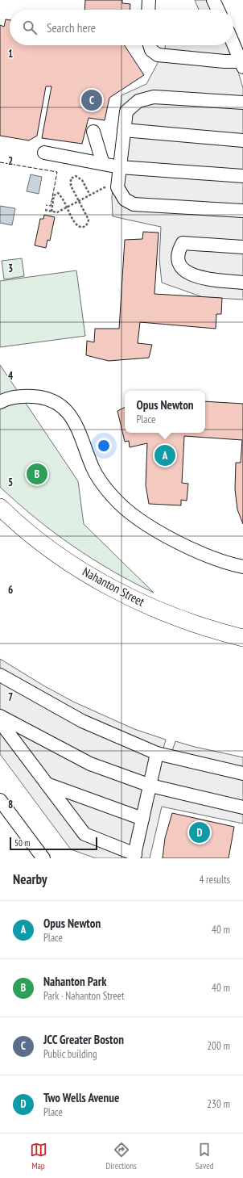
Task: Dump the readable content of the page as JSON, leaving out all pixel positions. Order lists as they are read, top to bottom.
{
  "streets": {
    "main road": ["Nahanton Street"]
  },
  "scale_bar": "50 m",
  "page": {
    "search": "Search here",
    "pins": [
      "C",
      "A",
      "B",
      "D"
    ],
    "popup": ["Opus Newton", "Place"],
    "scale": "50 m",
    "heading": ["Nearby", "4 results"],
    "list": [
      {
        "mark": "A",
        "name": "Opus Newton",
        "note": "Place",
        "value": "40 m"
      },
      {
        "mark": "B",
        "name": "Nahanton Park",
        "note": "Park · Nahanton Street",
        "value": "40 m"
      },
      {
        "mark": "C",
        "name": "JCC Greater Boston",
        "note": "Public building",
        "value": "200 m"
      },
      {
        "mark": "D",
        "name": "Two Wells Avenue",
        "note": "Place",
        "value": "230 m"
      }
    ],
    "nav": ["Map", "Directions", "Saved"]
  },
  "grid": {
    "rows": [
      "1",
      "2",
      "3",
      "4",
      "5",
      "6",
      "7",
      "8"
    ]
  }
}
